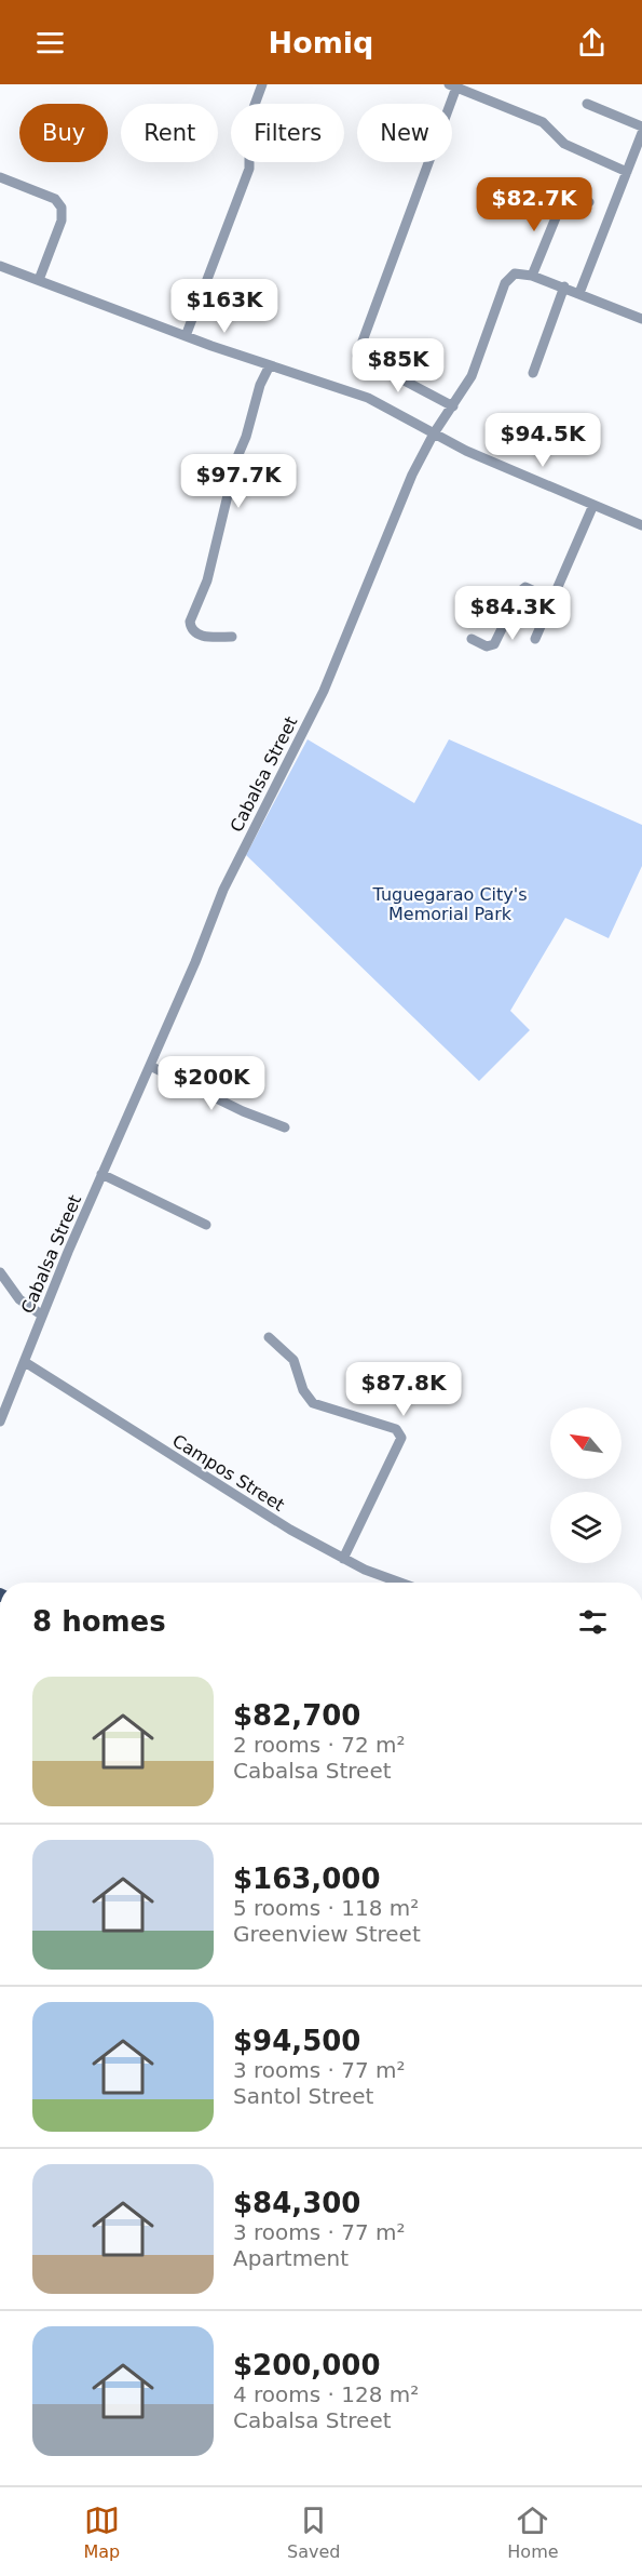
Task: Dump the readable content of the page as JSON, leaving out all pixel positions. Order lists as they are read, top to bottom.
{
  "streets": {
    "street": ["Cabalsa Street", "Campos Street"]
  },
  "crossings": [
    ["Cabalsa Street", "Campos Street"]
  ],
  "parks": ["Tuguegarao City's Memorial Park"],
  "north": "top left",
  "page": {
    "header": "Homiq",
    "chip": [
      "Buy",
      "Rent",
      "Filters",
      "New"
    ],
    "price": [
      "$82.7K",
      "$163K",
      "$85K",
      "$94.5K",
      "$97.7K",
      "$84.3K",
      "$200K",
      "$87.8K"
    ],
    "heading": "8 homes",
    "list": [
      {
        "name": "$82,700",
        "note": "2 rooms · 72 m² · Cabalsa Street"
      },
      {
        "name": "$163,000",
        "note": "5 rooms · 118 m² · Greenview Street"
      },
      {
        "name": "$94,500",
        "note": "3 rooms · 77 m² · Santol Street"
      },
      {
        "name": "$84,300",
        "note": "3 rooms · 77 m² · Apartment"
      },
      {
        "name": "$200,000",
        "note": "4 rooms · 128 m² · Cabalsa Street"
      }
    ],
    "tabs": ["Map", "Saved", "Home"]
  }
}
